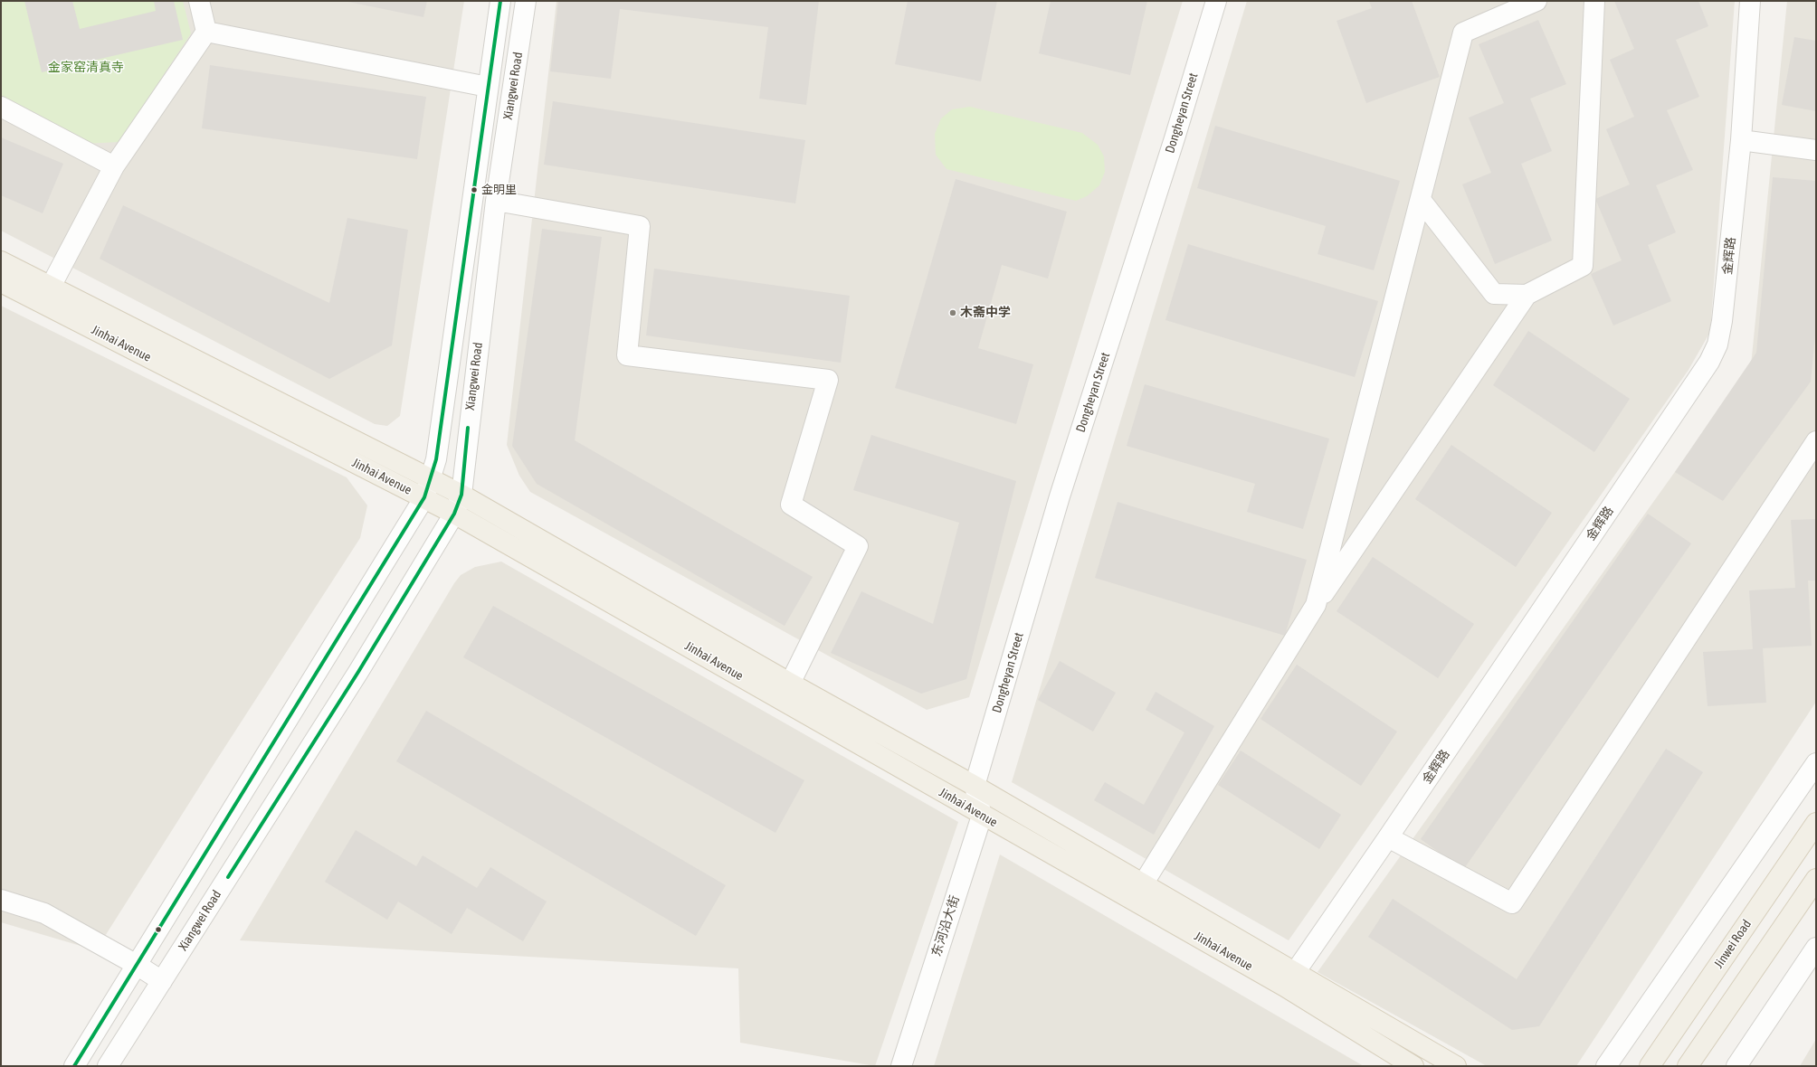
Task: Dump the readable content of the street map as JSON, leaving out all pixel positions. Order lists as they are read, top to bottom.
{
  "streets": {
    "main road": ["Jinhai Avenue", "Jinwei Road"],
    "street": [
      "Xiangwei Road",
      "Dongheyan Street",
      "金辉路",
      "东河沿大街"
    ]
  },
  "crossings": [
    ["Xiangwei Road", "Jinhai Avenue"],
    ["金辉路", "Jinhai Avenue"],
    ["Jinhai Avenue", "东河沿大街"]
  ],
  "parks": ["金家窑清真寺"],
  "places": ["金明里", "木斋中学"]
}
